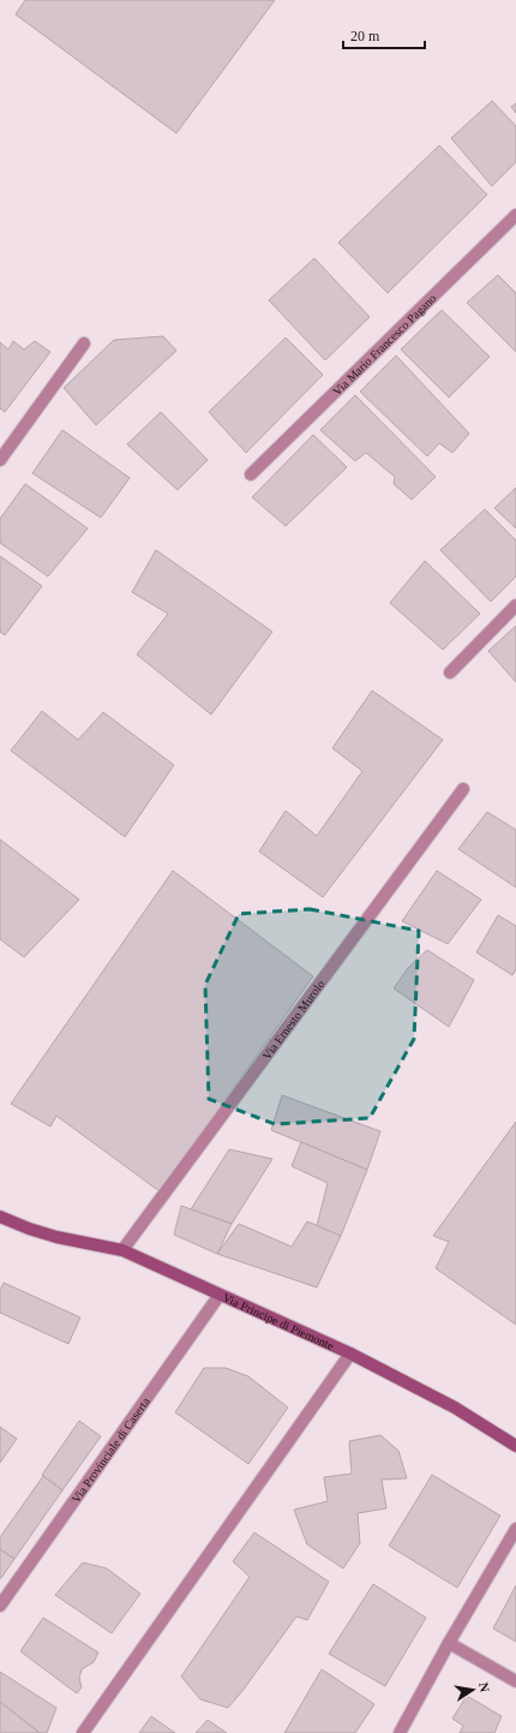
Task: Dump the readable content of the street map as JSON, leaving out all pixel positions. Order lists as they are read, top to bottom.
{
  "streets": {
    "main road": ["Via Principe di Piemonte"],
    "street": ["Via Mario Francesco Pagano", "Via Ernesto Murolo", "Via Provinciale di Caserta"]
  },
  "crossings": [
    ["Via Ernesto Murolo", "Via Principe di Piemonte"],
    ["Via Principe di Piemonte", "Via Provinciale di Caserta"]
  ],
  "scale_bar": "20 m",
  "north": "right"
}
